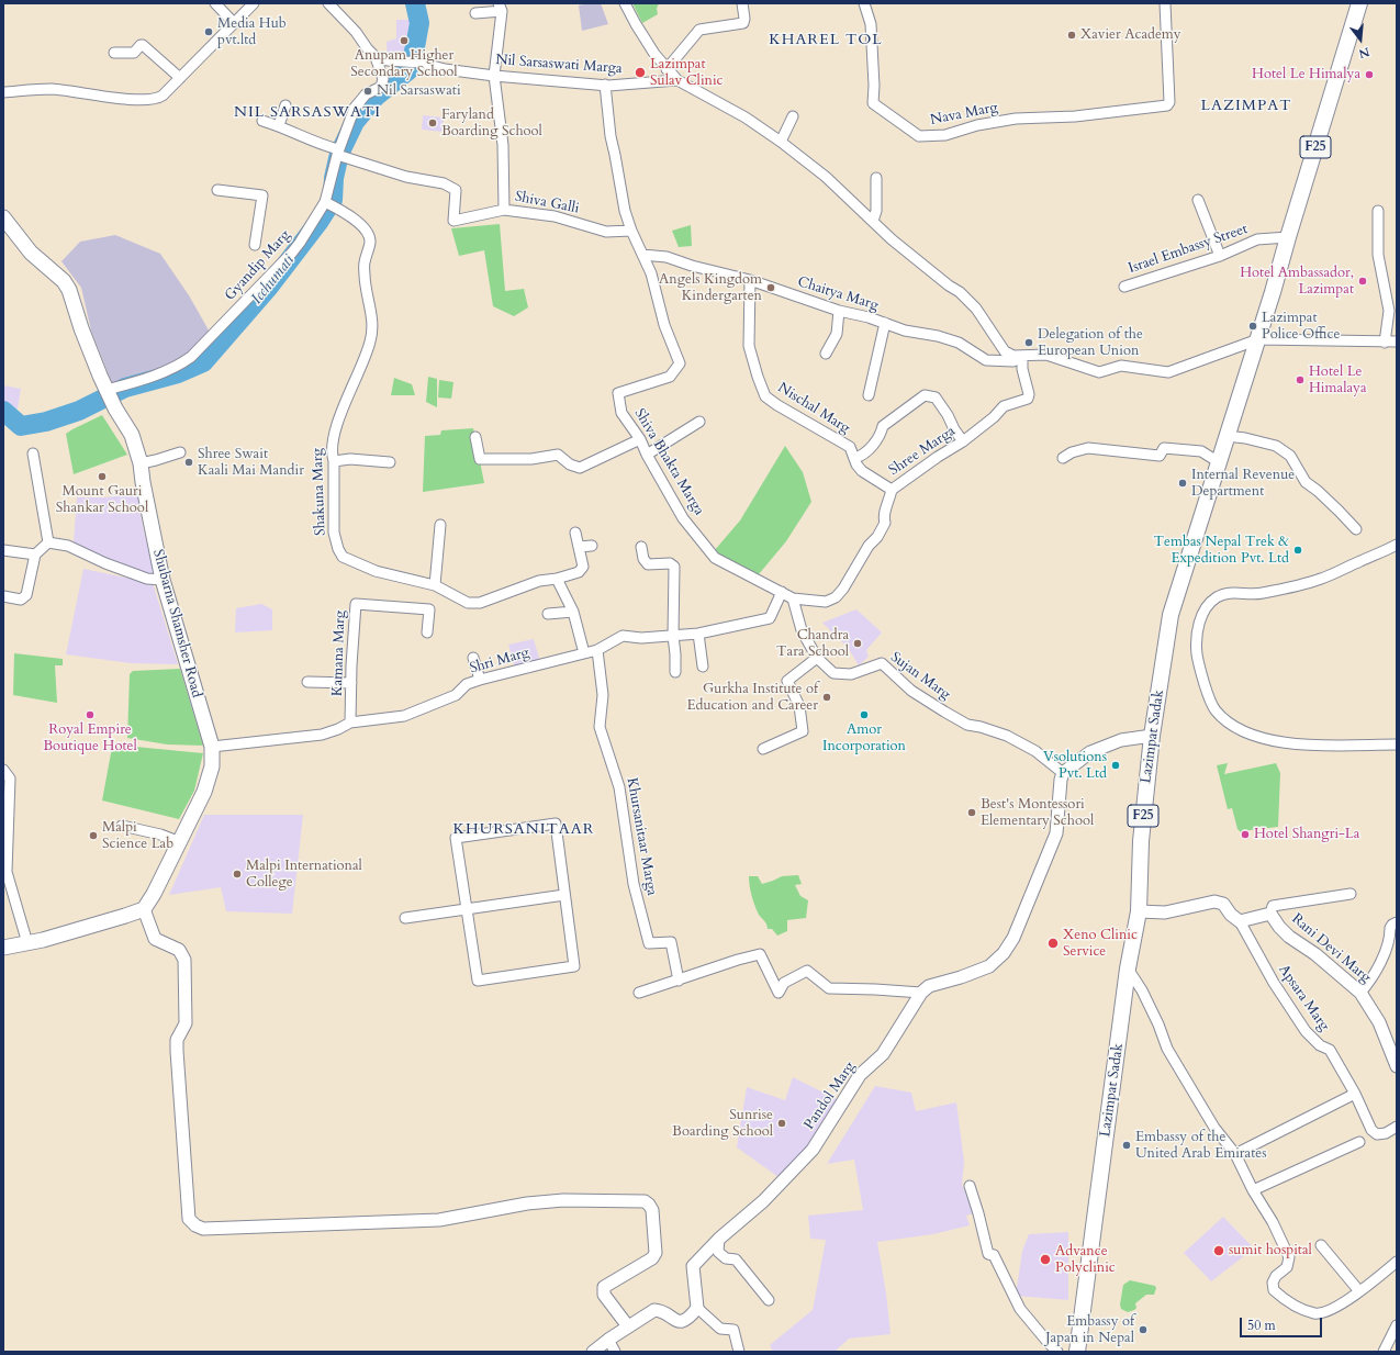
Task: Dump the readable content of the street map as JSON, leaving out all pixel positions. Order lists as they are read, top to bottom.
{
  "streets": {
    "main road": ["F25", "Shubarna Shamsher Road", "Lazimpat Sadak"],
    "street": [
      "Nil Sarsaswati Marga",
      "Nava Marg",
      "Shiva Galli",
      "Israel Embassy Street",
      "Gyandip Marg",
      "Chaitya Marg",
      "Nischal Marg",
      "Shree Marga",
      "Shiva Bhakta Marga",
      "Shakuna Marg",
      "Kamana Marg",
      "Shri Marg",
      "Sujan Marg",
      "Khursanitaar Marga",
      "Rani Devi Marg",
      "Apsara Marg",
      "Pandol Marg"
    ]
  },
  "crossings": [
    ["Nil Sarsaswati Marga", "Gyandip Marg"],
    ["F25", "Israel Embassy Street"],
    ["F25", "Lazimpat Sadak"],
    ["Shiva Galli", "Gyandip Marg"],
    ["Israel Embassy Street", "Lazimpat Sadak"],
    ["Gyandip Marg", "Shakuna Marg"],
    ["Gyandip Marg", "Shubarna Shamsher Road"],
    ["Chaitya Marg", "Nischal Marg"],
    ["Chaitya Marg", "Shree Marga"],
    ["Chaitya Marg", "Shiva Bhakta Marga"],
    ["Nischal Marg", "Shree Marga"],
    ["Shree Marga", "Shiva Bhakta Marga"],
    ["Shree Marga", "Sujan Marg"],
    ["Shiva Bhakta Marga", "Shri Marg"],
    ["Shiva Bhakta Marga", "Sujan Marg"],
    ["Shubarna Shamsher Road", "Shri Marg"],
    ["Kamana Marg", "Shri Marg"],
    ["Shri Marg", "Khursanitaar Marga"],
    ["Rani Devi Marg", "Apsara Marg"]
  ],
  "districts": [
    "KHAREL TOL",
    "LAZIMPAT",
    "NIL SARSASWATI",
    "KHURSANITAAR"
  ],
  "water": ["Icchumati"],
  "places": [
    "Media Hub pvt.ltd",
    "Xavier Academy",
    "Anupam Higher Secondary School",
    "Lazimpat Sulav Clinic",
    "Hotel Le Himalya",
    "Nil Sarsaswati",
    "Faryland Boarding School",
    "Hotel Ambassador, Lazimpat",
    "Angels Kingdom Kindergarten",
    "Lazimpat Police Office",
    "Delegation of the European Union",
    "Hotel Le Himalaya",
    "Shree Swait Kaali Mai Mandir",
    "Mount Gauri Shankar School",
    "Internal Revenue Department",
    "Tembas Nepal Trek & Expedition Pvt. Ltd",
    "Chandra Tara School",
    "Gurkha Institute of Education and Career",
    "Royal Empire Boutique Hotel",
    "Amor Incorporation",
    "Vsolutions Pvt. Ltd",
    "Best's Montessori Elementary School",
    "Hotel Shangri-La",
    "Malpi Science Lab",
    "Malpi International College",
    "Xeno Clinic Service",
    "Sunrise Boarding School",
    "Embassy of the United Arab Emirates",
    "sumit hospital",
    "Advance Polyclinic",
    "Embassy of Japan in Nepal"
  ],
  "scale_bar": "50 m",
  "north": "bottom"
}
